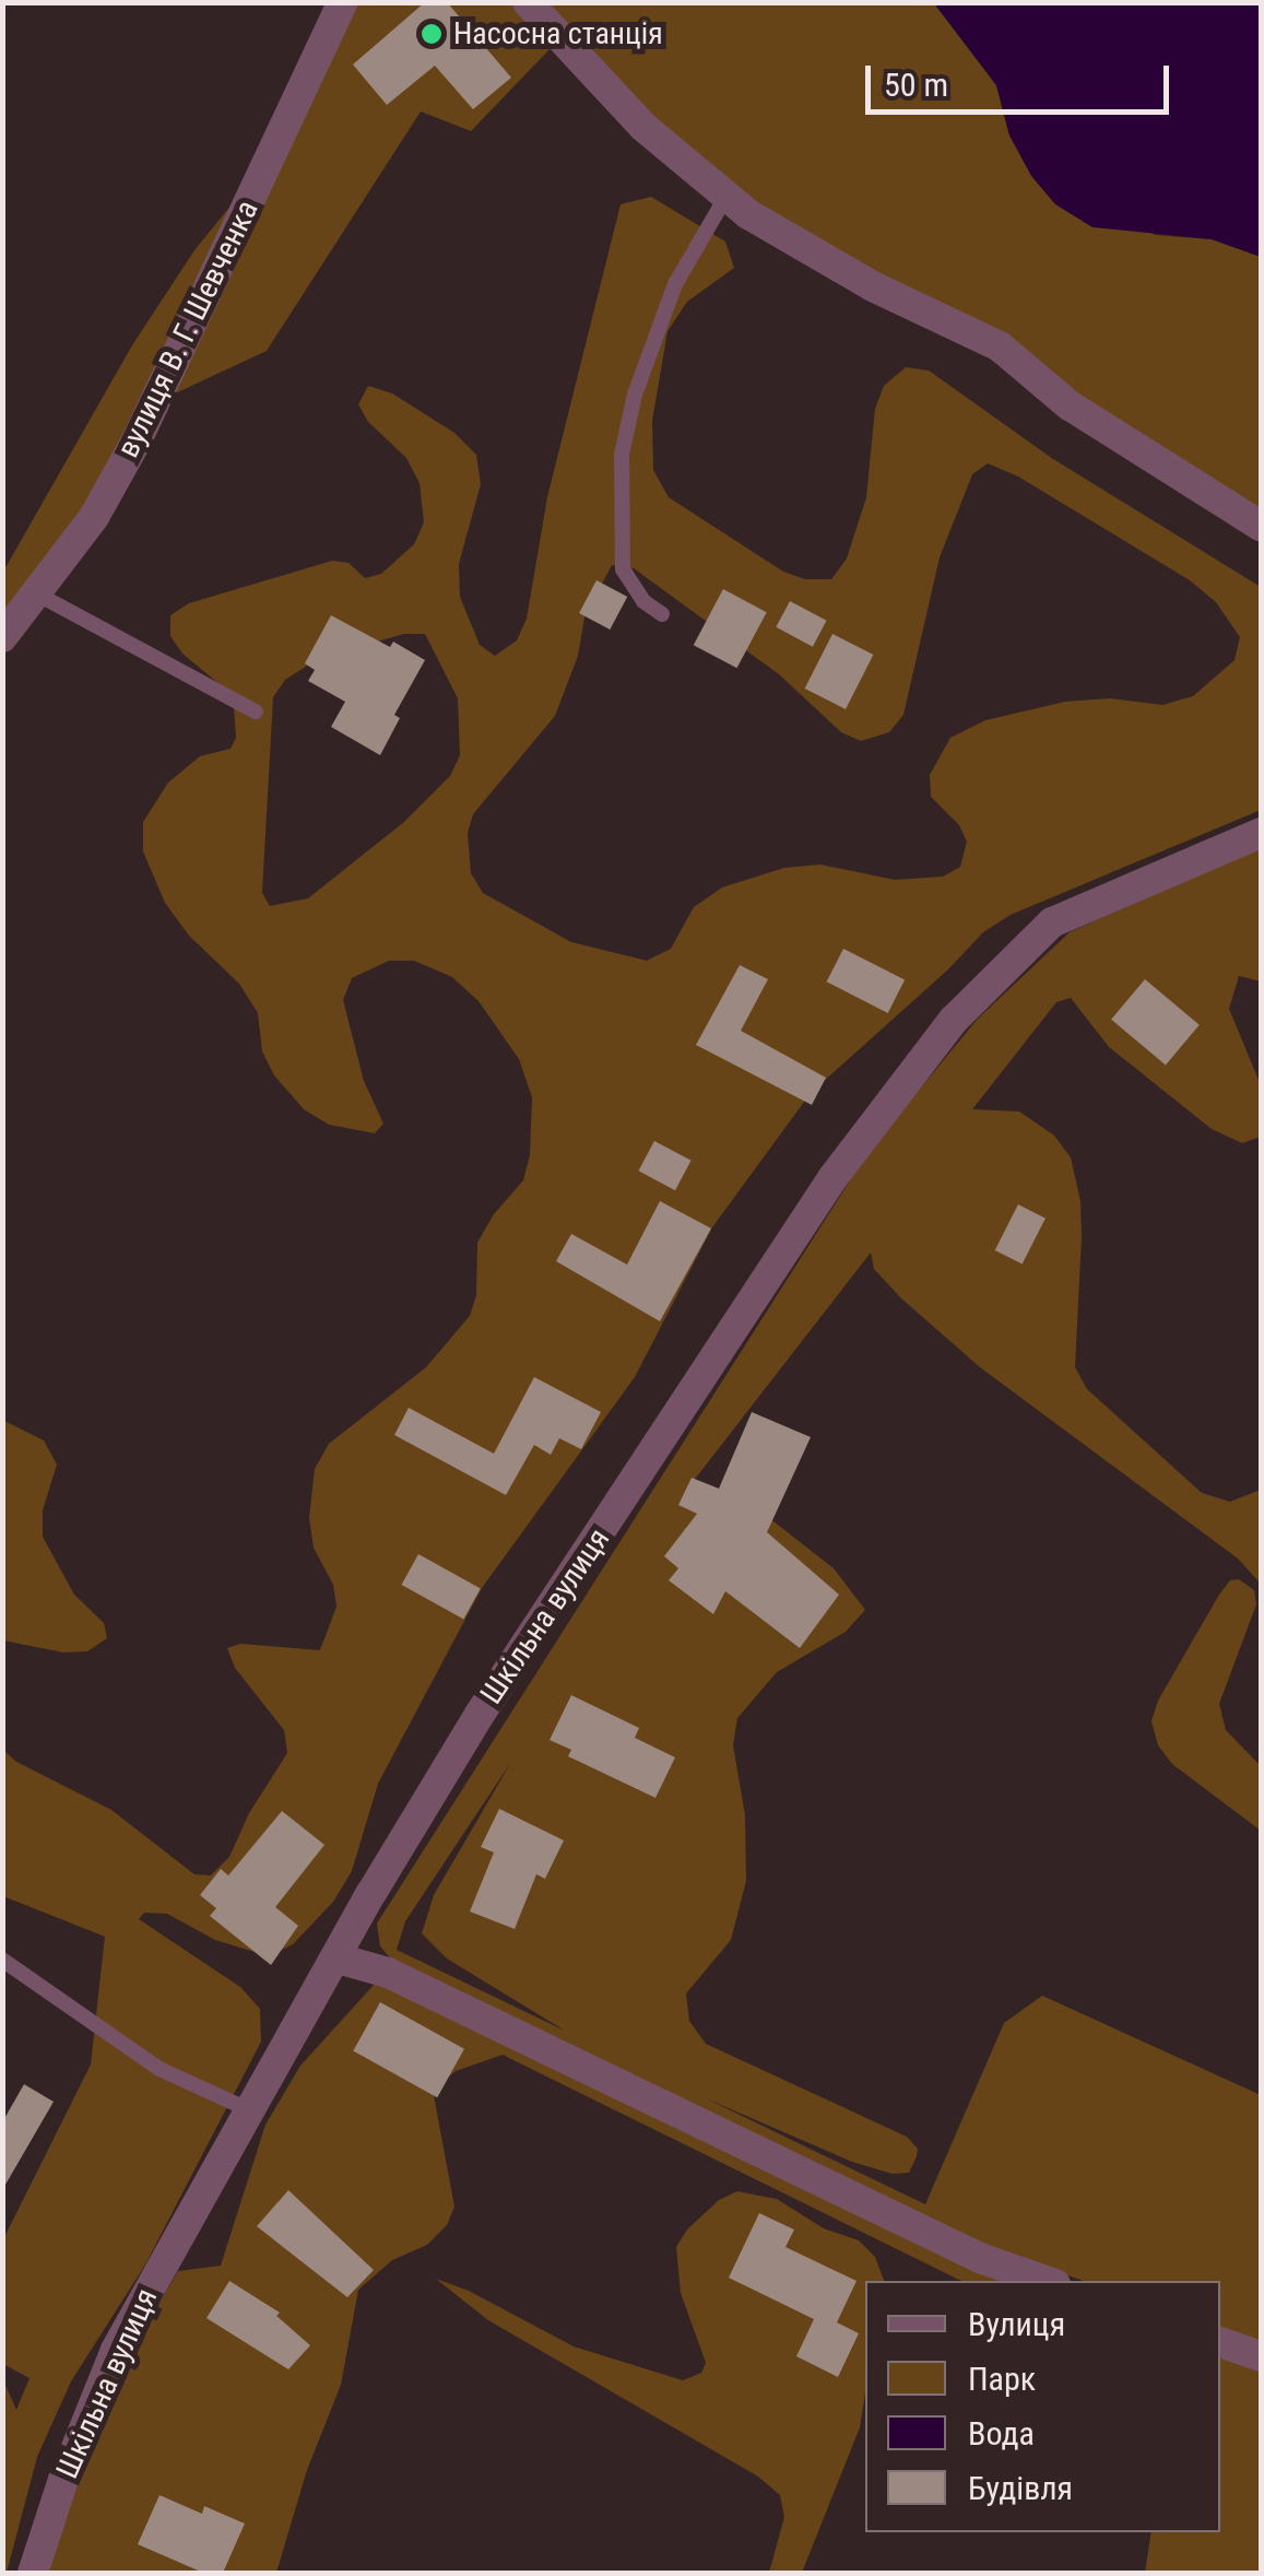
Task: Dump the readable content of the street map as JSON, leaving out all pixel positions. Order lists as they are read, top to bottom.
{
  "streets": {
    "street": ["вулиця В. Г. Шевченка", "Шкільна вулиця"]
  },
  "places": ["Насосна станція"],
  "legend": [
    "Вулиця",
    "Парк",
    "Вода",
    "Будівля"
  ],
  "scale_bar": "50 m"
}
